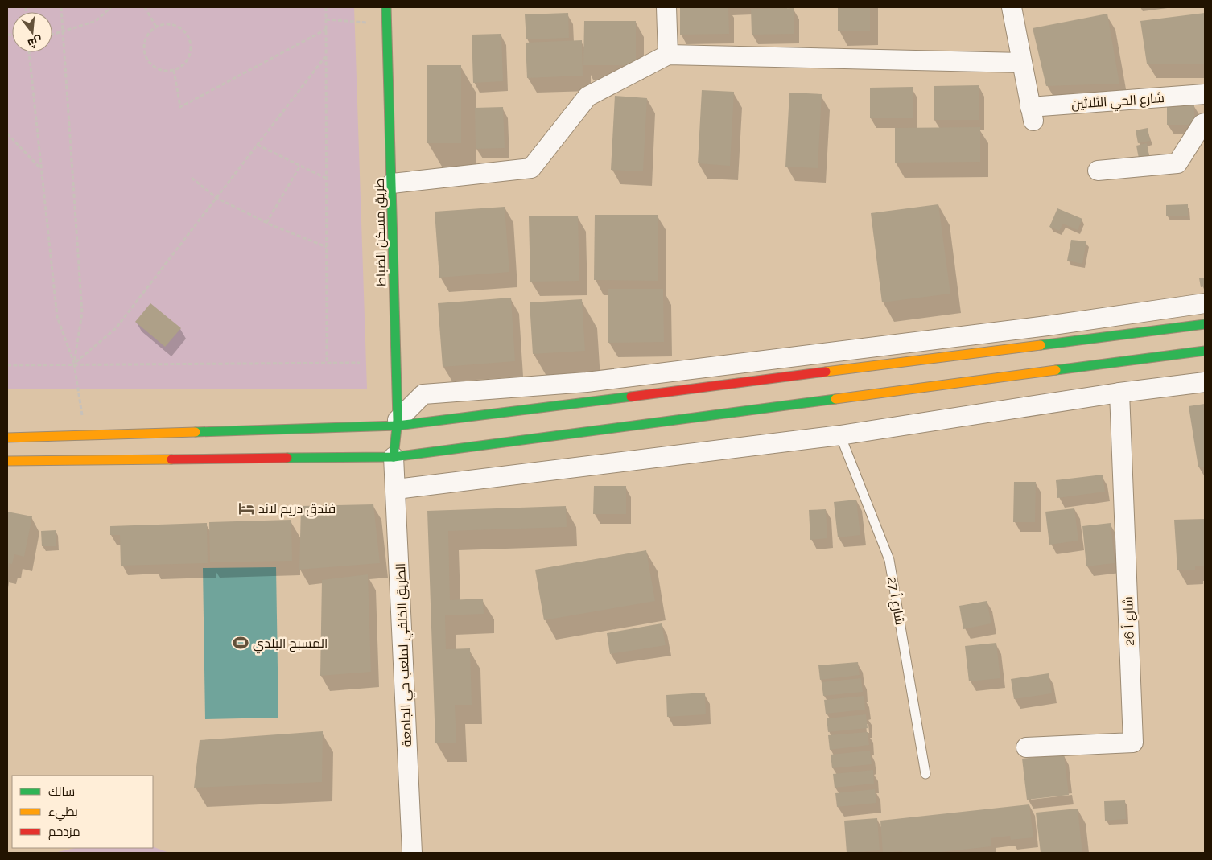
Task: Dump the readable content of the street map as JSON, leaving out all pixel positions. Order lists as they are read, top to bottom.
{
  "streets": {
    "main road": ["طريق مسكن الضباط"],
    "street": ["شارع الحي الثلاثين", "شارع أ 26", "الطريق الخلفي لملعب حي الجامعة"],
    "lane": ["شارع أ 27"]
  },
  "crossings": [
    ["طريق مسكن الضباط", "الطريق الخلفي لملعب حي الجامعة"]
  ],
  "places": {
    "hotel": ["فندق دريم لاند"],
    "sports": ["المسبح البلدي"]
  },
  "legend": ["سالك", "بطيء", "مزدحم"],
  "north": "bottom"
}
